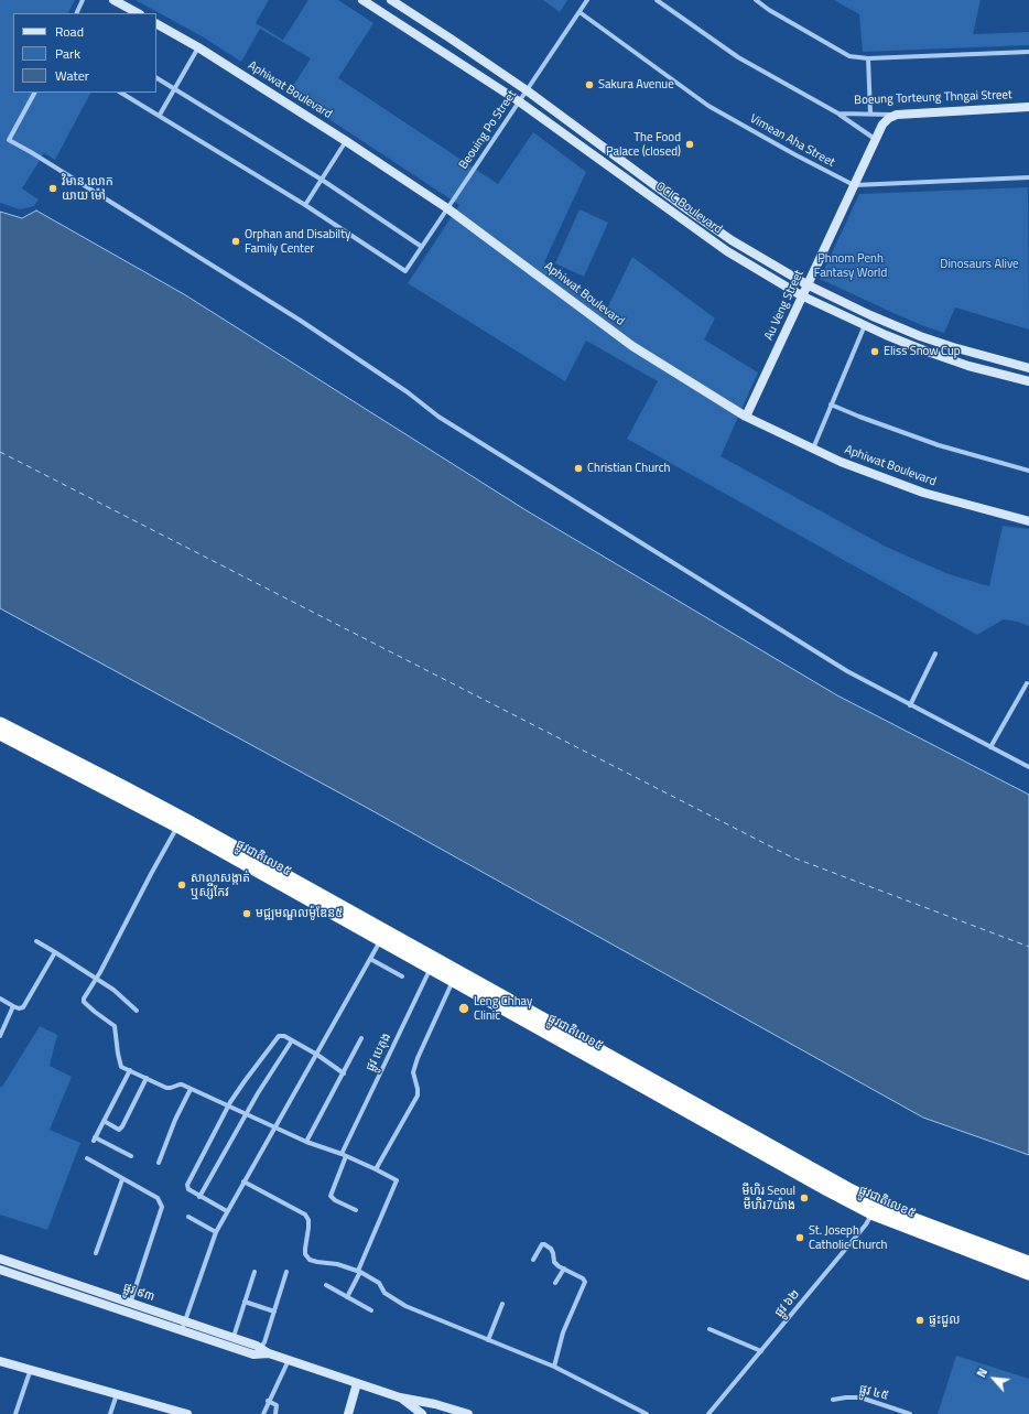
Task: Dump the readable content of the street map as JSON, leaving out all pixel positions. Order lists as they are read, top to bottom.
{
  "streets": {
    "highway": ["ផ្លូវជាតិលេខ៥"],
    "street": [
      "Aphiwat Boulevard",
      "Boeung Torteung Thngai Street",
      "Beouing Po Street",
      "Vimean Aha Street",
      "OCIC Boulevard",
      "Au Veng Street",
      "ផ្លូវ បេតុង",
      "ផ្លូវ ៩៣",
      "ផ្លូវ ៦២",
      "ផ្លូវ ៤៥"
    ]
  },
  "crossings": [
    ["Aphiwat Boulevard", "Beouing Po Street"],
    ["Aphiwat Boulevard", "Au Veng Street"],
    ["Boeung Torteung Thngai Street", "Au Veng Street"],
    ["Beouing Po Street", "Vimean Aha Street"],
    ["Beouing Po Street", "OCIC Boulevard"],
    ["Vimean Aha Street", "Au Veng Street"],
    ["OCIC Boulevard", "Au Veng Street"],
    ["ផ្លូវជាតិលេខ៥", "ផ្លូវ បេតុង"],
    ["ផ្លូវជាតិលេខ៥", "ផ្លូវ ៦២"]
  ],
  "parks": ["Phnom Penh Fantasy World", "Dinosaurs Alive"],
  "places": [
    "Sakura Avenue",
    "The Food Palace (closed)",
    "វិមាន លោក យាយ ម៉ៅ",
    "Orphan and Disabilty Family Center",
    "Eliss Snow Cup",
    "Christian Church",
    "សាលាសង្កាត់ ឬស្សីកែវ",
    "មជ្ឍមណ្ឌលម៉ូឌែន៥",
    "Leng Chhay Clinic",
    "មីហិរ Seoul មីហិរ7យ៉ាង",
    "St. Joseph Catholic Church",
    "ផ្ទះជួល"
  ],
  "legend": ["Road", "Park", "Water"],
  "north": "top left"
}
